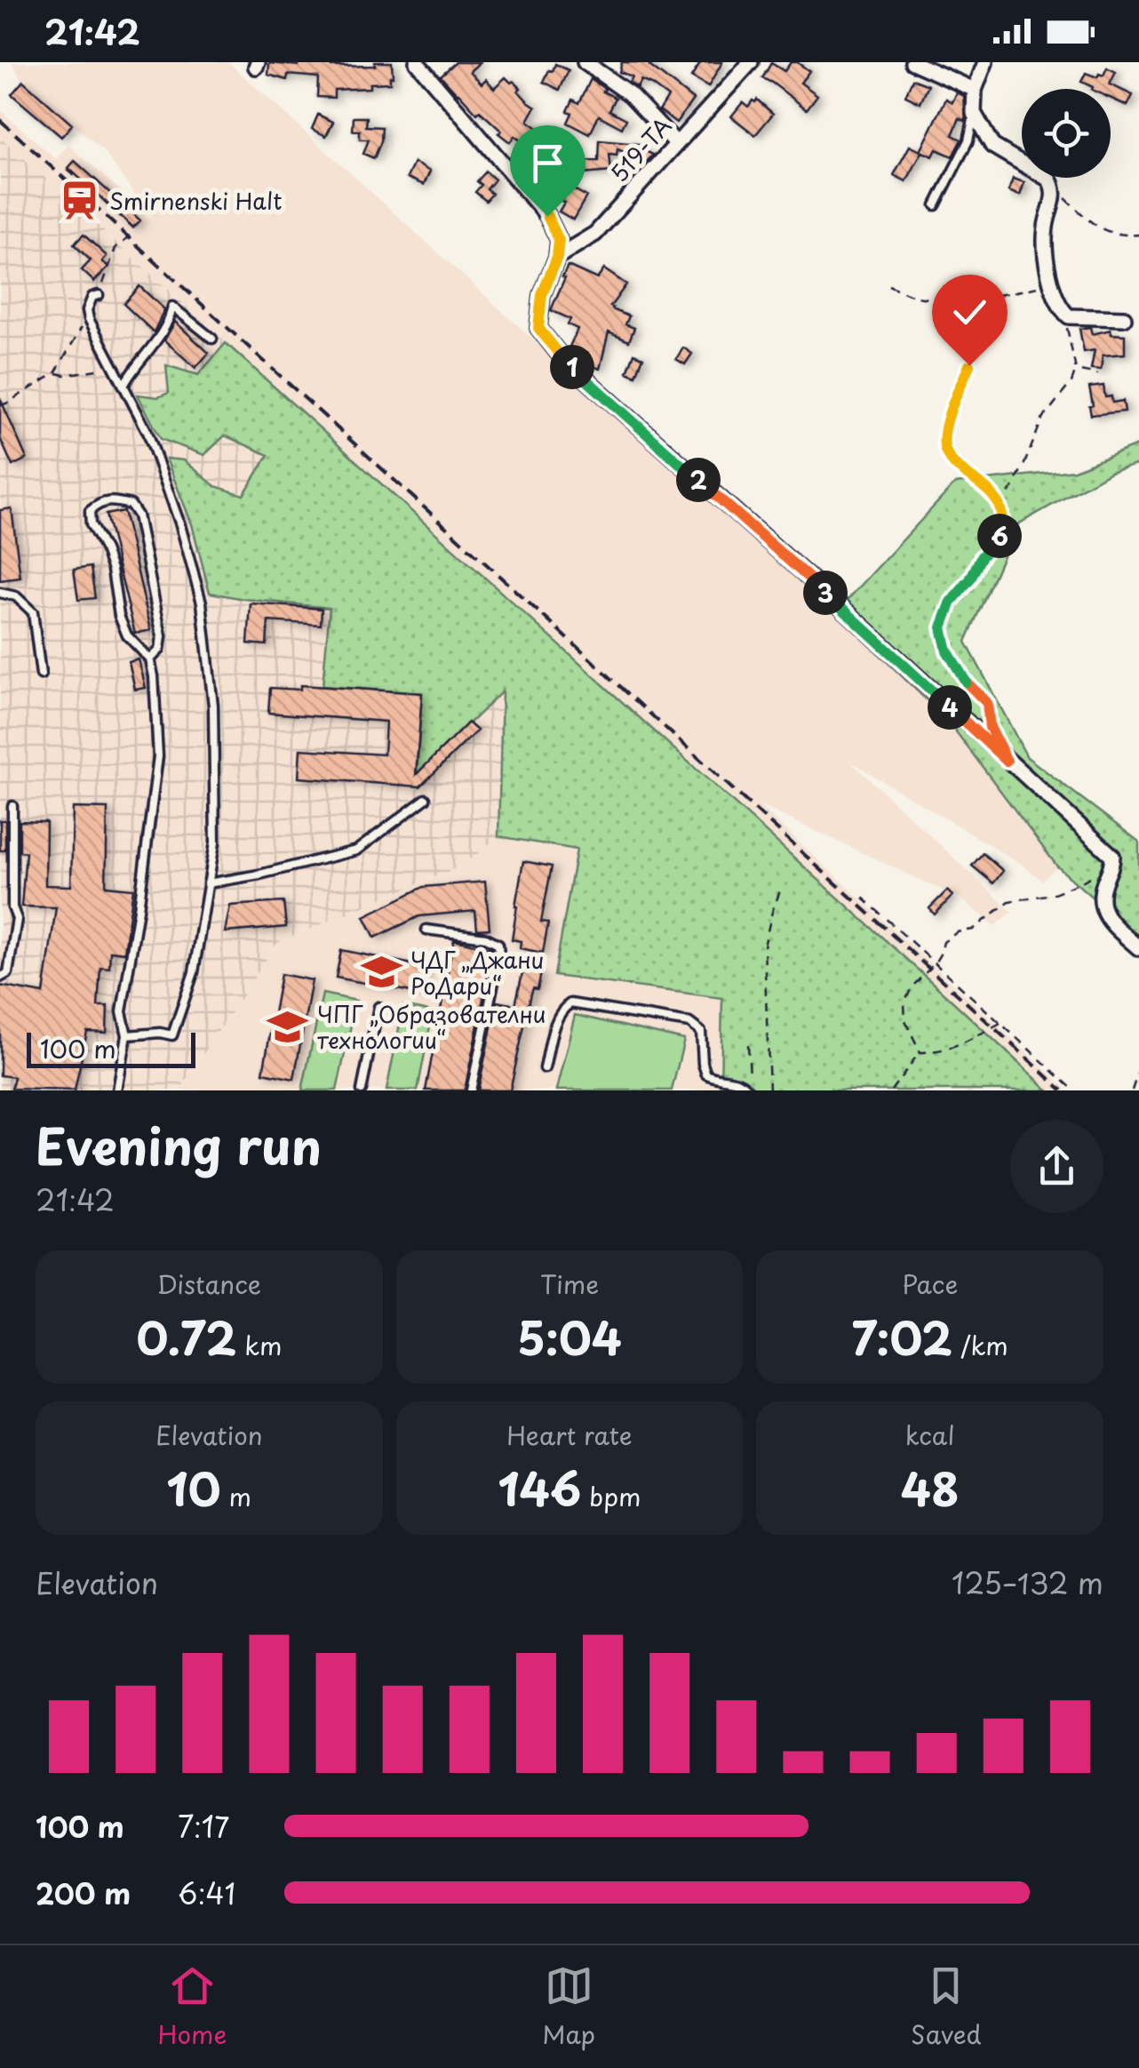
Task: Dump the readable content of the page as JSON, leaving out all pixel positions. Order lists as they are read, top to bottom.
{
  "streets": {
    "street": ["519-ТА"]
  },
  "places": {
    "station": ["Smirnenski Halt"],
    "school or university": ["ЧДГ „Джани РоДари“", "ЧПГ „Образователни технологии“"]
  },
  "scale_bar": "100 m",
  "page": {
    "status": "21:42",
    "pins": [
      "1",
      "2",
      "6",
      "3",
      "4"
    ],
    "scale": "100 m",
    "heading": ["Evening run", "21:42"],
    "stats": [
      ["Distance", "0.72 km"],
      ["Time", "5:04"],
      ["Pace", "7:02 /km"],
      ["Elevation", "10 m"],
      ["Heart rate", "146 bpm"],
      ["kcal", "48"]
    ],
    "chart": ["Elevation", "125–132 m"],
    "list": [
      {
        "name": "100 m",
        "note": "7:17"
      },
      {
        "name": "200 m",
        "note": "6:41"
      }
    ],
    "tabs": ["Home", "Map", "Saved"]
  }
}
